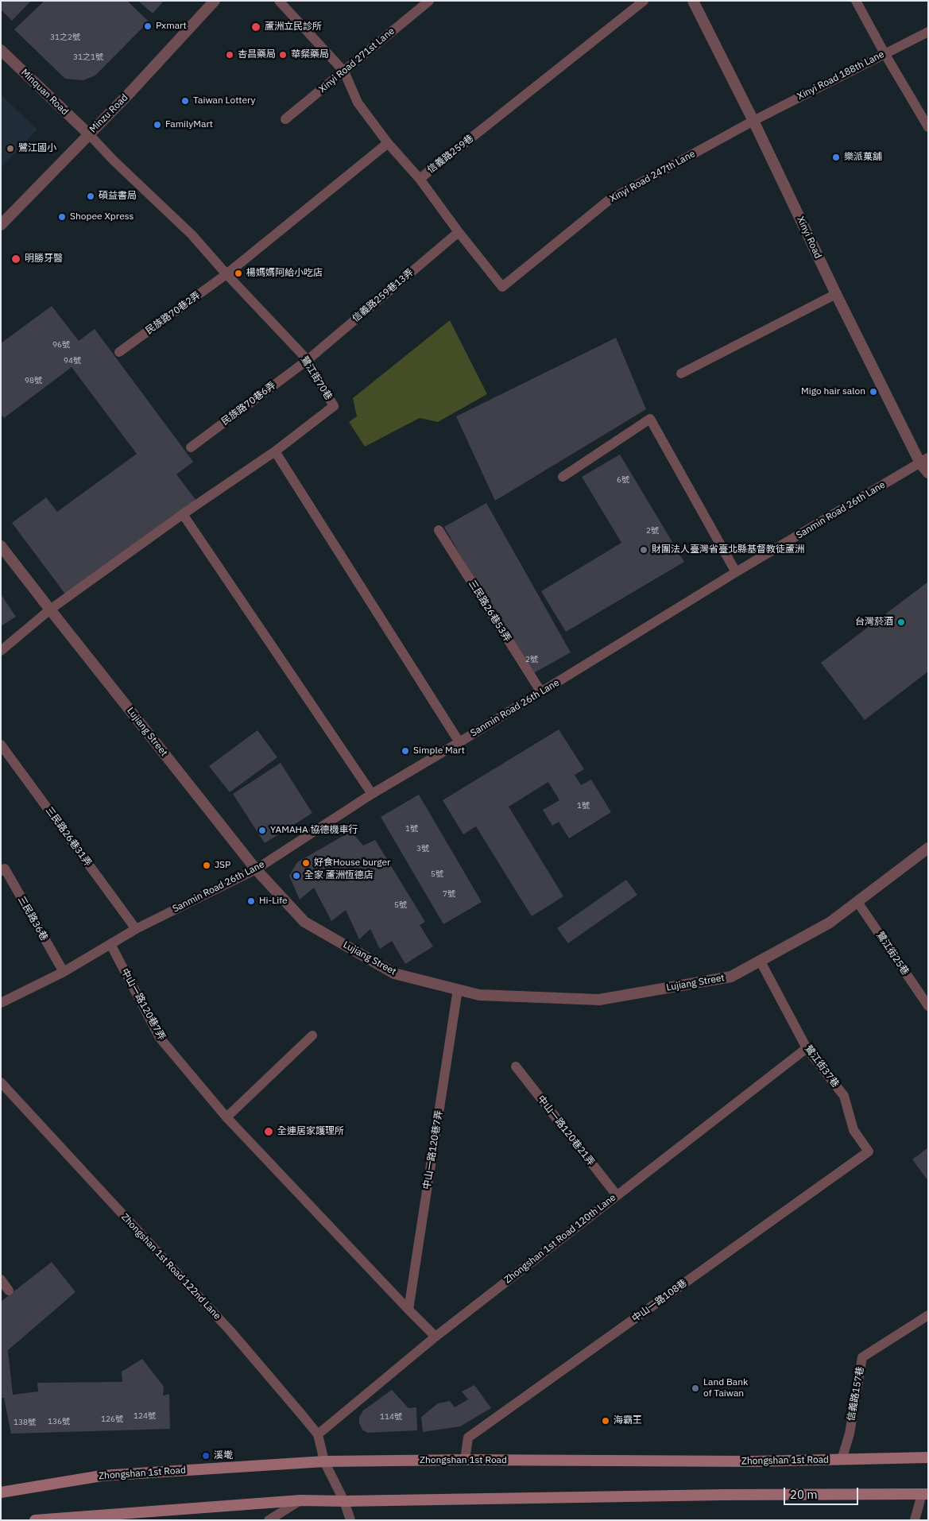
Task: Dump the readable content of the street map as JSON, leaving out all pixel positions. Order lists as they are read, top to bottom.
{
  "streets": {
    "main road": ["Zhongshan 1st Road"],
    "street": [
      "Minquan Road",
      "Minzu Road",
      "Xinyi Road",
      "Lujiang Street"
    ],
    "lane": [
      "Xinyi Road 271st Lane",
      "Xinyi Road 188th Lane",
      "信義路259巷",
      "Xinyi Road 247th Lane",
      "信義路259巷13弄",
      "民族路70巷2弄",
      "鷺江街70巷",
      "民族路70巷6弄",
      "Sanmin Road 26th Lane",
      "三民路26巷53弄",
      "三民路26巷31弄",
      "三民路36巷",
      "鷺江街25巷",
      "中山一路120巷7弄",
      "鷺江街37巷",
      "中山一路120巷21弄",
      "Zhongshan 1st Road 120th Lane",
      "Zhongshan 1st Road 122nd Lane",
      "中山一路108巷",
      "信義路157巷"
    ]
  },
  "crossings": [
    ["Xinyi Road 271st Lane", "信義路259巷"],
    ["Xinyi Road 188th Lane", "Xinyi Road 247th Lane"],
    ["Xinyi Road 188th Lane", "Xinyi Road"],
    ["Minquan Road", "Minzu Road"],
    ["Minquan Road", "鷺江街70巷"],
    ["Minzu Road", "鷺江街70巷"],
    ["Xinyi Road 247th Lane", "Xinyi Road"],
    ["Xinyi Road 247th Lane", "信義路259巷13弄"],
    ["Xinyi Road", "Sanmin Road 26th Lane"],
    ["信義路259巷13弄", "鷺江街70巷"],
    ["信義路259巷13弄", "民族路70巷6弄"],
    ["民族路70巷2弄", "鷺江街70巷"],
    ["鷺江街70巷", "民族路70巷6弄"],
    ["鷺江街70巷", "Lujiang Street"],
    ["Sanmin Road 26th Lane", "三民路26巷53弄"],
    ["Sanmin Road 26th Lane", "Lujiang Street"],
    ["Sanmin Road 26th Lane", "三民路26巷31弄"],
    ["Sanmin Road 26th Lane", "三民路36巷"],
    ["Sanmin Road 26th Lane", "中山一路120巷7弄"],
    ["Lujiang Street", "鷺江街25巷"],
    ["Lujiang Street", "中山一路120巷7弄"],
    ["Lujiang Street", "鷺江街37巷"],
    ["中山一路120巷7弄", "Zhongshan 1st Road 120th Lane"],
    ["鷺江街37巷", "Zhongshan 1st Road 120th Lane"],
    ["鷺江街37巷", "中山一路108巷"],
    ["中山一路120巷21弄", "Zhongshan 1st Road 120th Lane"],
    ["Zhongshan 1st Road 120th Lane", "Zhongshan 1st Road 122nd Lane"],
    ["Zhongshan 1st Road 122nd Lane", "Zhongshan 1st Road"],
    ["中山一路108巷", "Zhongshan 1st Road"],
    ["信義路157巷", "Zhongshan 1st Road"]
  ],
  "places": [
    "Pxmart",
    "蘆洲立民診所",
    "杏昌藥局",
    "華粲藥局",
    "Taiwan Lottery",
    "FamilyMart",
    "鷺江國小",
    "樂派菓舖",
    "碩益書局",
    "Shopee Xpress",
    "明勝牙醫",
    "楊媽媽阿給小吃店",
    "Migo hair salon",
    "財團法人臺灣省臺北縣基督教徒蘆洲",
    "台灣菸酒",
    "Simple Mart",
    "YAMAHA 協德機車行",
    "好食House burger",
    "JSP",
    "全家 蘆洲恆德店",
    "Hi-Life",
    "全連居家護理所",
    "Land Bank of Taiwan",
    "海霸王",
    "溪墘"
  ],
  "house_numbers": [
    "31之2號",
    "31之1號",
    "96號",
    "94號",
    "98號",
    "6號",
    "2號",
    "2號",
    "1號",
    "1號",
    "3號",
    "5號",
    "7號",
    "5號",
    "124號",
    "114號",
    "126號",
    "136號",
    "138號"
  ],
  "scale_bar": "20 m"
}
